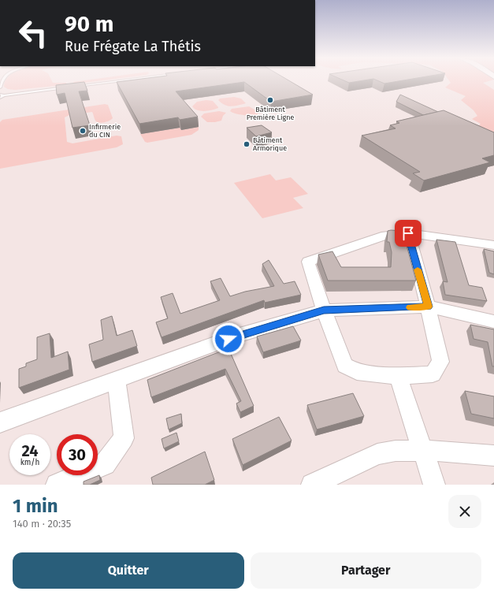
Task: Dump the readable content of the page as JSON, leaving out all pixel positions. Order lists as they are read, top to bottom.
{
  "places": ["Bâtiment Première Ligne", "Infirmerie du CIN", "Bâtiment Armorique"],
  "page": {
    "turn": ["90 m", "Rue Frégate La Thétis"],
    "speed": "24 km/h",
    "limit": "30",
    "heading": ["1 min", "140 m · 20:35"],
    "buttons": ["Quitter", "Partager"]
  }
}
